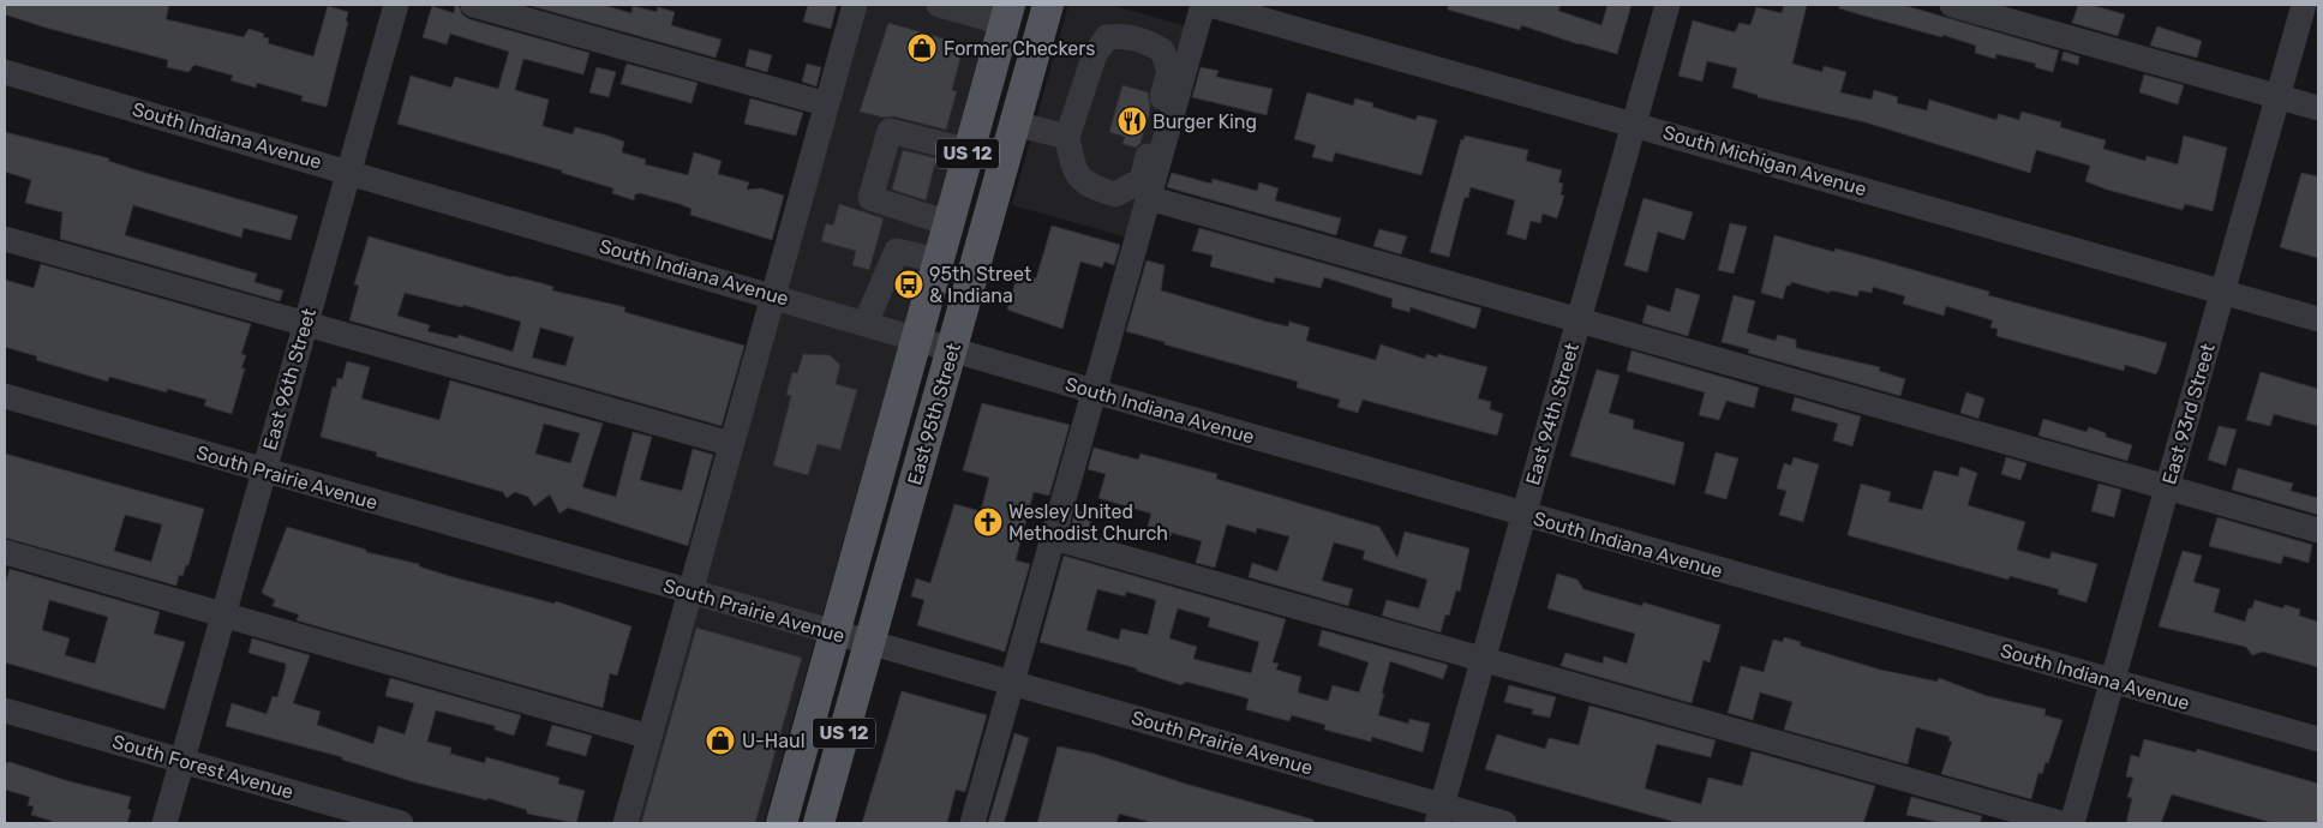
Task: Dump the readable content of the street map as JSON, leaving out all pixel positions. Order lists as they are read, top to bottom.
{
  "streets": {
    "main road": ["US 12", "East 95th Street"],
    "street": [
      "South Indiana Avenue",
      "South Michigan Avenue",
      "East 96th Street",
      "East 94th Street",
      "East 93rd Street",
      "South Prairie Avenue",
      "South Forest Avenue"
    ]
  },
  "crossings": [
    ["South Indiana Avenue", "East 96th Street"],
    ["South Indiana Avenue", "East 95th Street"],
    ["South Indiana Avenue", "East 94th Street"],
    ["South Indiana Avenue", "East 93rd Street"],
    ["South Michigan Avenue", "East 94th Street"],
    ["South Michigan Avenue", "East 93rd Street"],
    ["East 96th Street", "South Prairie Avenue"],
    ["East 96th Street", "South Forest Avenue"],
    ["East 95th Street", "South Prairie Avenue"],
    ["East 94th Street", "South Prairie Avenue"]
  ],
  "places": {
    "shop": ["Former Checkers", "U-Haul"],
    "restaurant": ["Burger King"],
    "bus stop": ["95th Street & Indiana"],
    "church": ["Wesley United Methodist Church"]
  }
}
